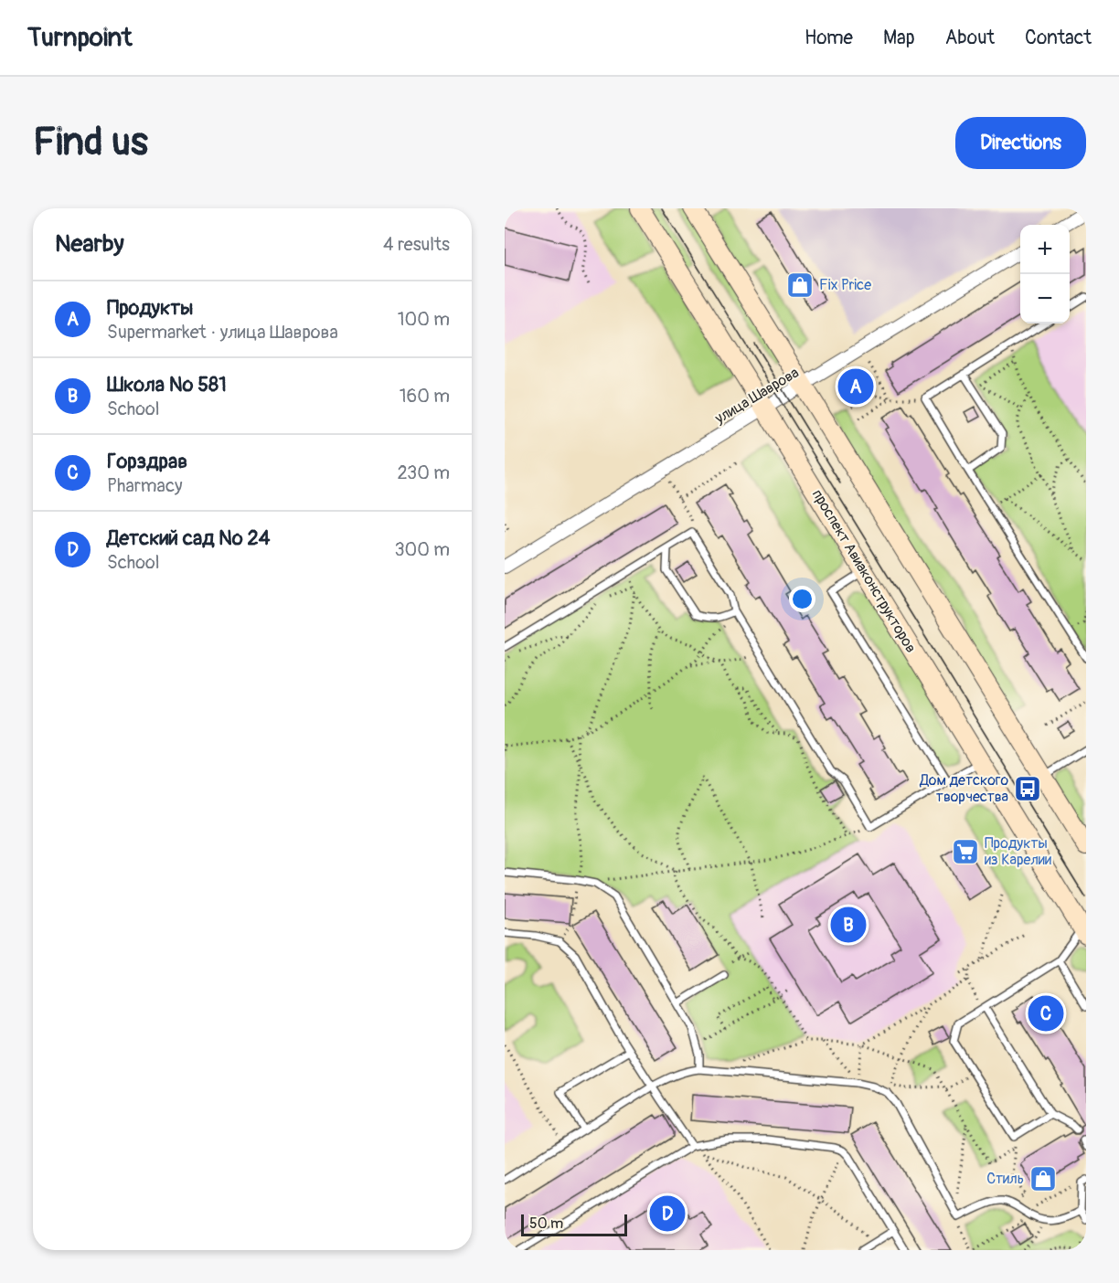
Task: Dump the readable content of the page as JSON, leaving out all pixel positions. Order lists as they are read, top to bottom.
{
  "streets": {
    "street": ["улица Шаврова", "проспект Авиаконструкторов"]
  },
  "crossings": [
    ["улица Шаврова", "проспект Авиаконструкторов"]
  ],
  "places": {
    "shop": ["Fix Price", "Стиль"],
    "bus stop": ["Дом детского творчества"],
    "supermarket": ["Продукты из Карелии"]
  },
  "scale_bar": "50 m",
  "page": {
    "header": "Turnpoint",
    "nav": [
      "Home",
      "Map",
      "About",
      "Contact"
    ],
    "buttons": "Directions",
    "title": "Find us",
    "heading": ["Nearby", "4 results"],
    "map_buttons": ["+", "−"],
    "list": [
      {
        "mark": "A",
        "name": "Продукты",
        "note": "Supermarket · улица Шаврова",
        "value": "100 m"
      },
      {
        "mark": "B",
        "name": "Школа № 581",
        "note": "School",
        "value": "160 m"
      },
      {
        "mark": "C",
        "name": "Горздрав",
        "note": "Pharmacy",
        "value": "230 m"
      },
      {
        "mark": "D",
        "name": "Детский сад № 24",
        "note": "School",
        "value": "300 m"
      }
    ],
    "pins": [
      "A",
      "B",
      "C",
      "D"
    ],
    "scale": "50 m"
  }
}
